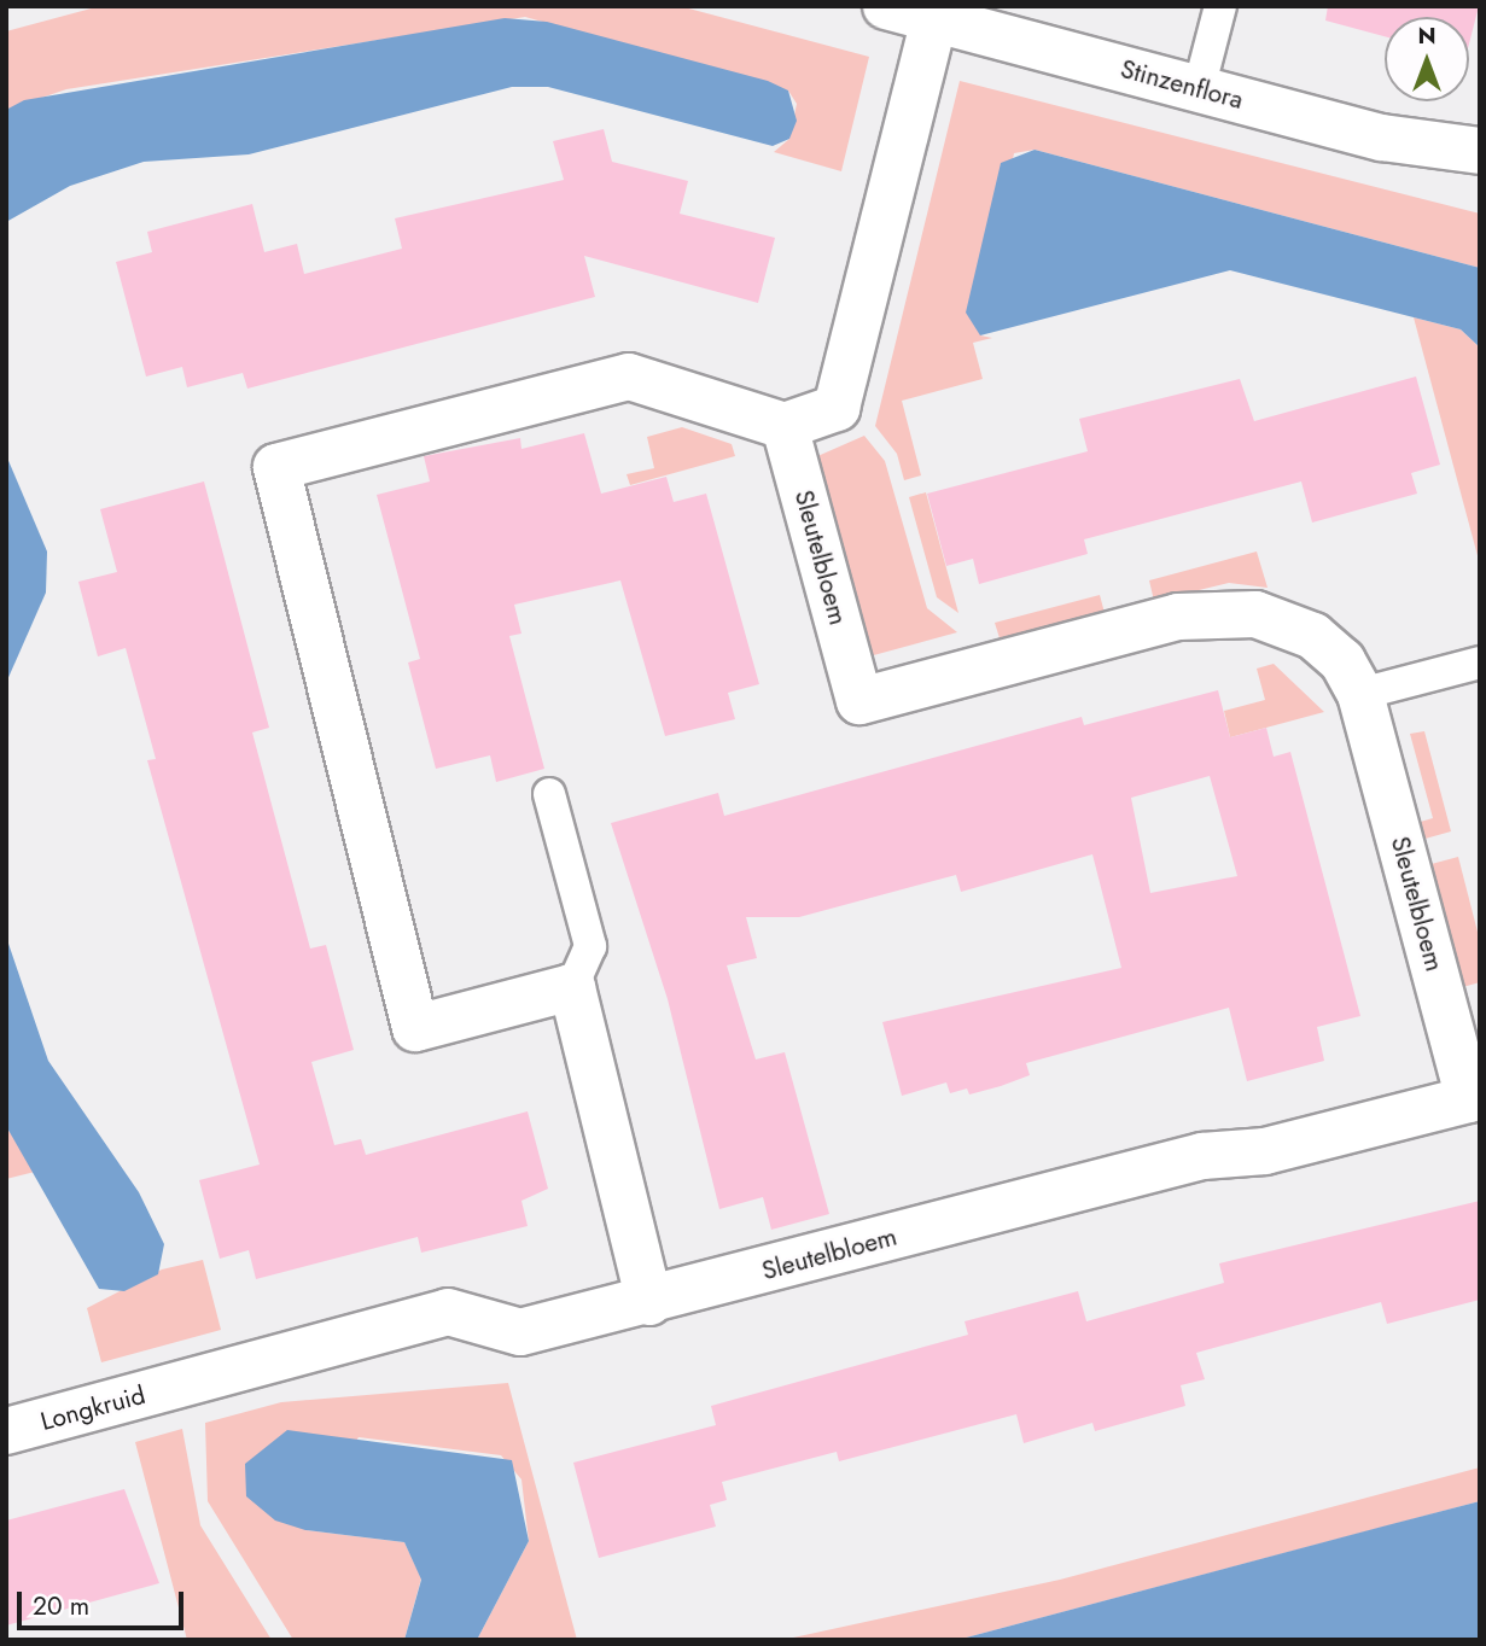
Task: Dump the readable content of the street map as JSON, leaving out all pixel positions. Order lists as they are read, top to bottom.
{
  "streets": {
    "street": ["Stinzenflora", "Sleutelbloem", "Longkruid"]
  },
  "crossings": [
    ["Sleutelbloem", "Longkruid"]
  ],
  "scale_bar": "20 m",
  "north": "top"
}
